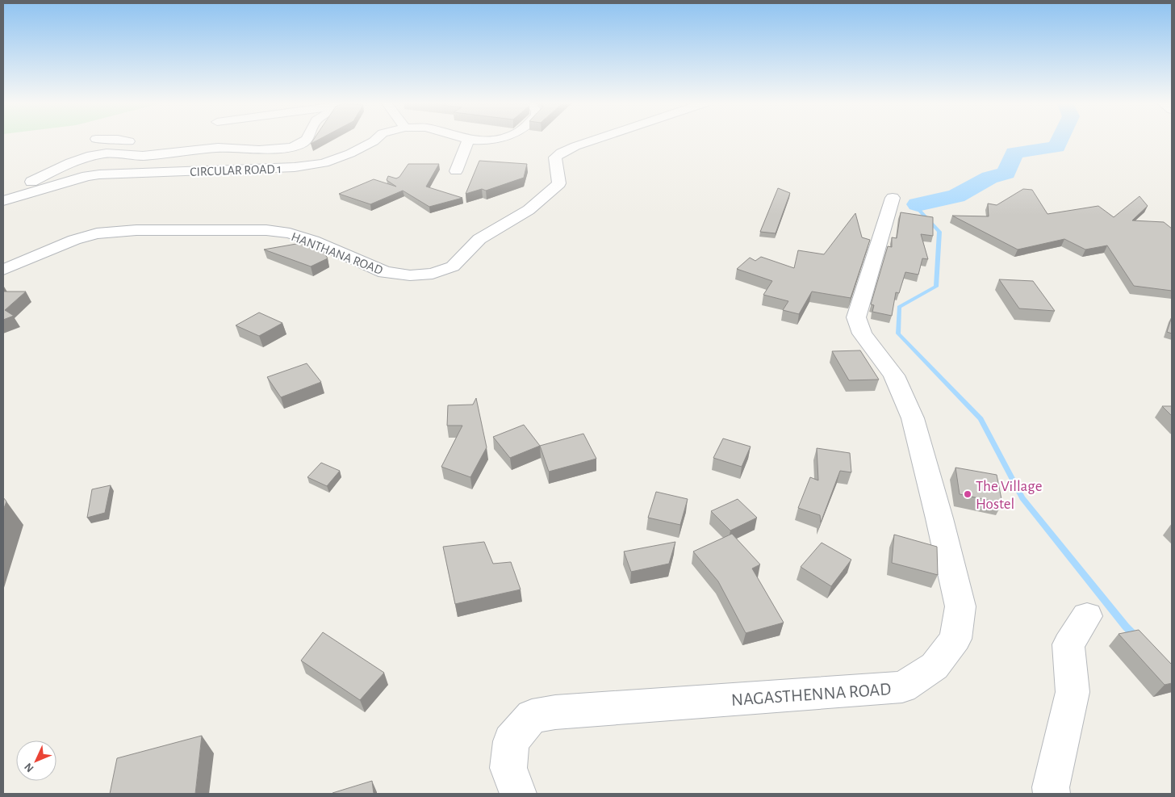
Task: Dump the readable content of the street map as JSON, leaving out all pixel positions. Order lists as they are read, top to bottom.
{
  "streets": {
    "street": ["CIRCULAR ROAD 1", "HANTHANA ROAD", "NAGASTHENNA ROAD"]
  },
  "places": ["The Village Hostel"],
  "north": "bottom left"
}
